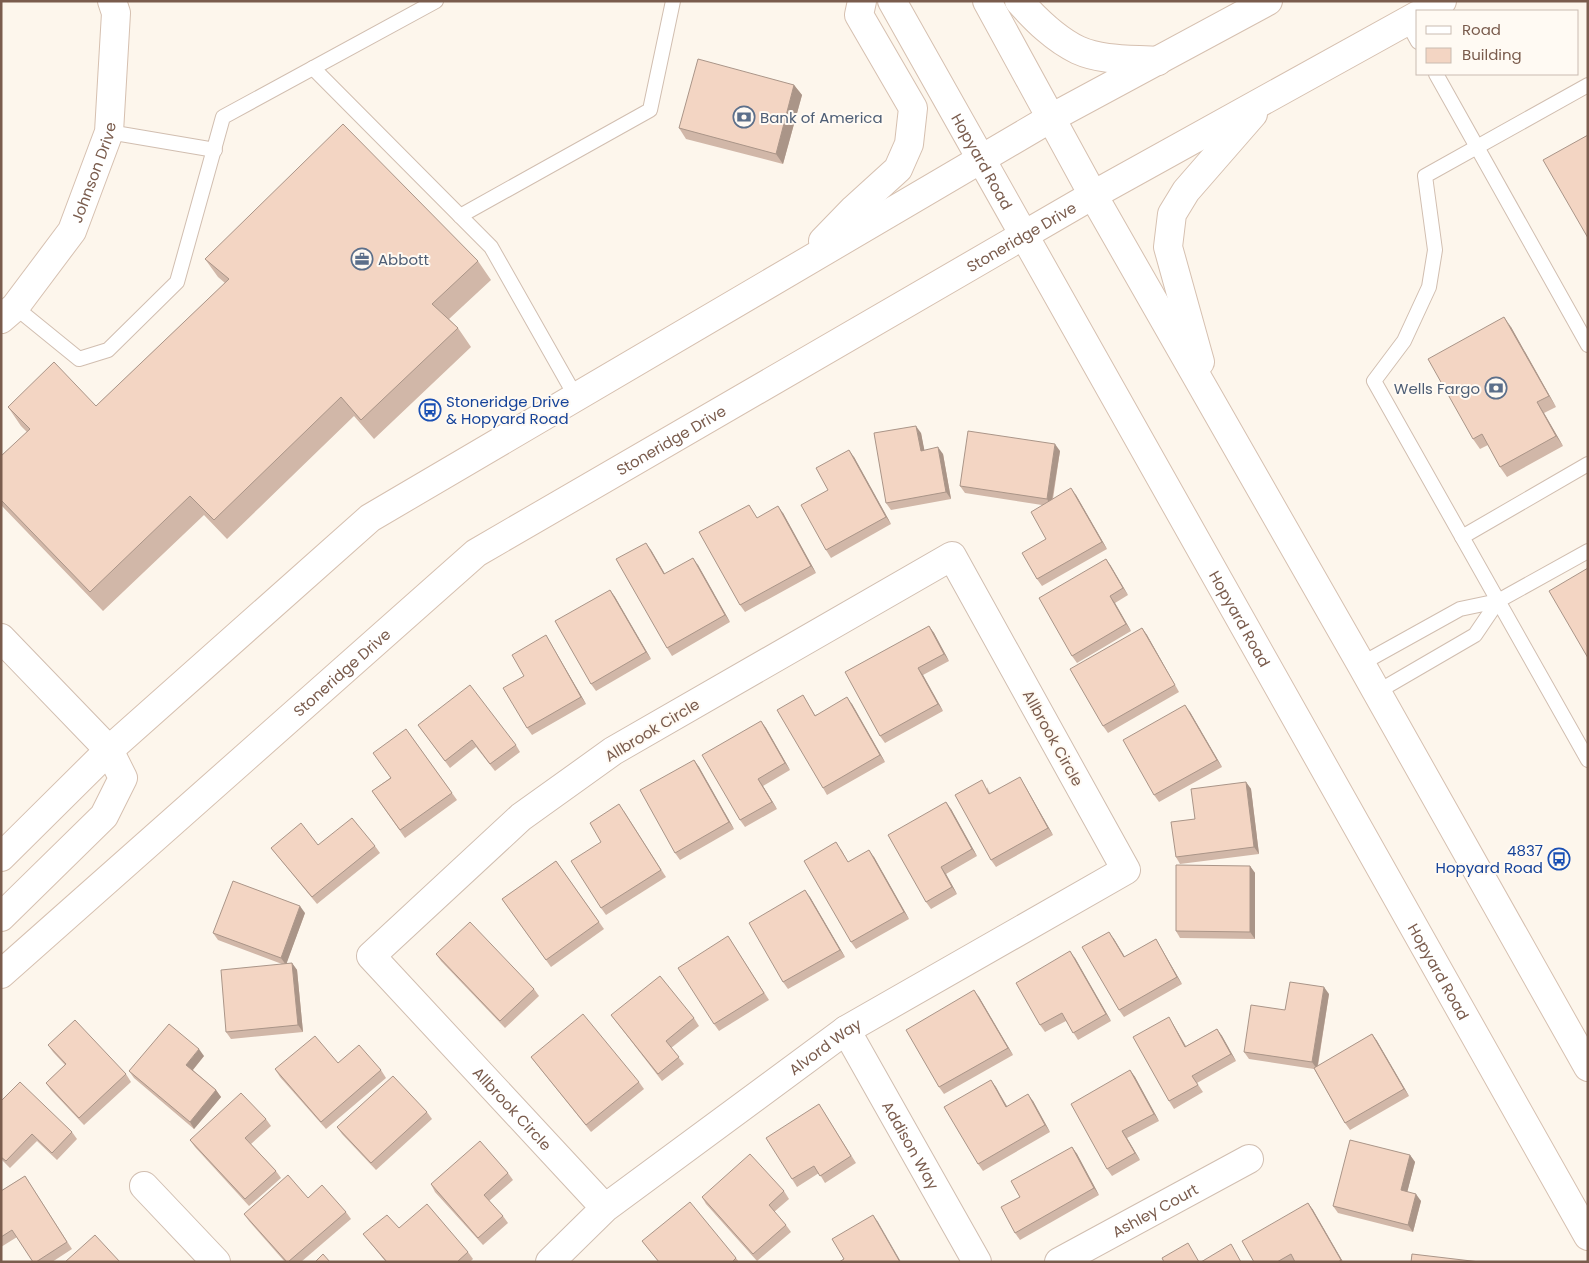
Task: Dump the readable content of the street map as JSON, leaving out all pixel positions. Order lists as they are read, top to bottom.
{
  "streets": {
    "main road": [
      "Hopyard Road",
      "Johnson Drive",
      "Stoneridge Drive",
      "Allbrook Circle",
      "Alvord Way",
      "Addison Way",
      "Ashley Court"
    ]
  },
  "crossings": [
    ["Hopyard Road", "Stoneridge Drive"],
    ["Allbrook Circle", "Alvord Way"],
    ["Alvord Way", "Addison Way"]
  ],
  "places": {
    "bank": ["Bank of America", "Wells Fargo"],
    "office": ["Abbott"],
    "bus stop": ["Stoneridge Drive & Hopyard Road", "4837 Hopyard Road"]
  },
  "legend": ["Road", "Building"]
}
